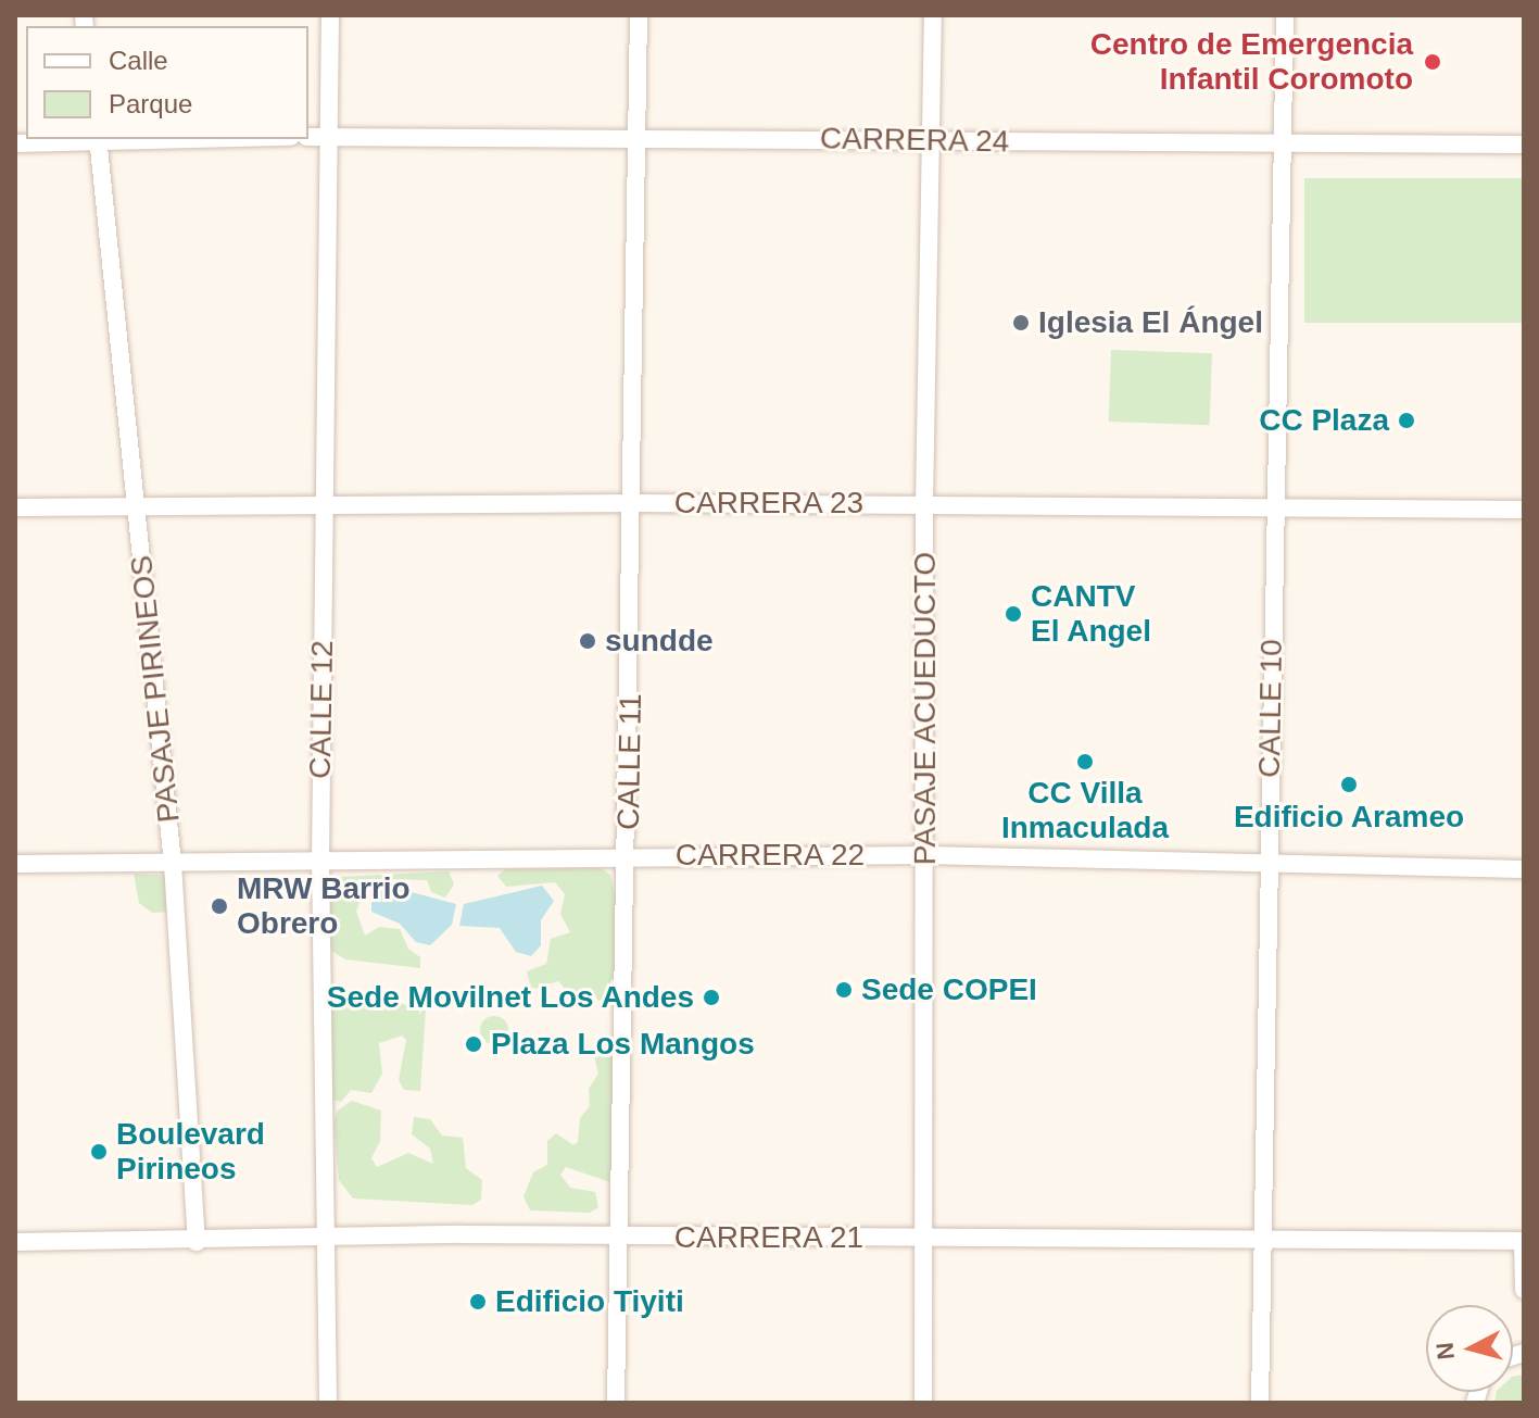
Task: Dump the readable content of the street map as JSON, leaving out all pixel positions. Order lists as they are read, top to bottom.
{
  "streets": {
    "street": [
      "CARRERA 24",
      "CARRERA 23",
      "PASAJE PIRINEOS",
      "PASAJE ACUEDUCTO",
      "CALLE 10",
      "CALLE 12",
      "CALLE 11",
      "CARRERA 22",
      "CARRERA 21"
    ]
  },
  "crossings": [
    ["CARRERA 24", "PASAJE ACUEDUCTO"],
    ["CARRERA 24", "CALLE 10"],
    ["CARRERA 24", "CALLE 12"],
    ["CARRERA 24", "CALLE 11"],
    ["CARRERA 23", "PASAJE PIRINEOS"],
    ["CARRERA 23", "PASAJE ACUEDUCTO"],
    ["CARRERA 23", "CALLE 10"],
    ["CARRERA 23", "CALLE 12"],
    ["CARRERA 23", "CALLE 11"],
    ["PASAJE PIRINEOS", "CARRERA 22"],
    ["PASAJE PIRINEOS", "CARRERA 21"],
    ["PASAJE ACUEDUCTO", "CARRERA 22"],
    ["PASAJE ACUEDUCTO", "CARRERA 21"],
    ["CALLE 10", "CARRERA 22"],
    ["CALLE 10", "CARRERA 21"],
    ["CALLE 12", "CARRERA 22"],
    ["CALLE 12", "CARRERA 21"],
    ["CALLE 11", "CARRERA 22"],
    ["CALLE 11", "CARRERA 21"]
  ],
  "places": [
    "Centro de Emergencia Infantil Coromoto",
    "Iglesia El Ángel",
    "CC Plaza",
    "CANTV El Angel",
    "sundde",
    "CC Villa Inmaculada",
    "Edificio Arameo",
    "MRW Barrio Obrero",
    "Sede COPEI",
    "Sede Movilnet Los Andes",
    "Plaza Los Mangos",
    "Boulevard Pirineos",
    "Edificio Tiyiti"
  ],
  "legend": ["Calle", "Parque"],
  "north": "left"
}
